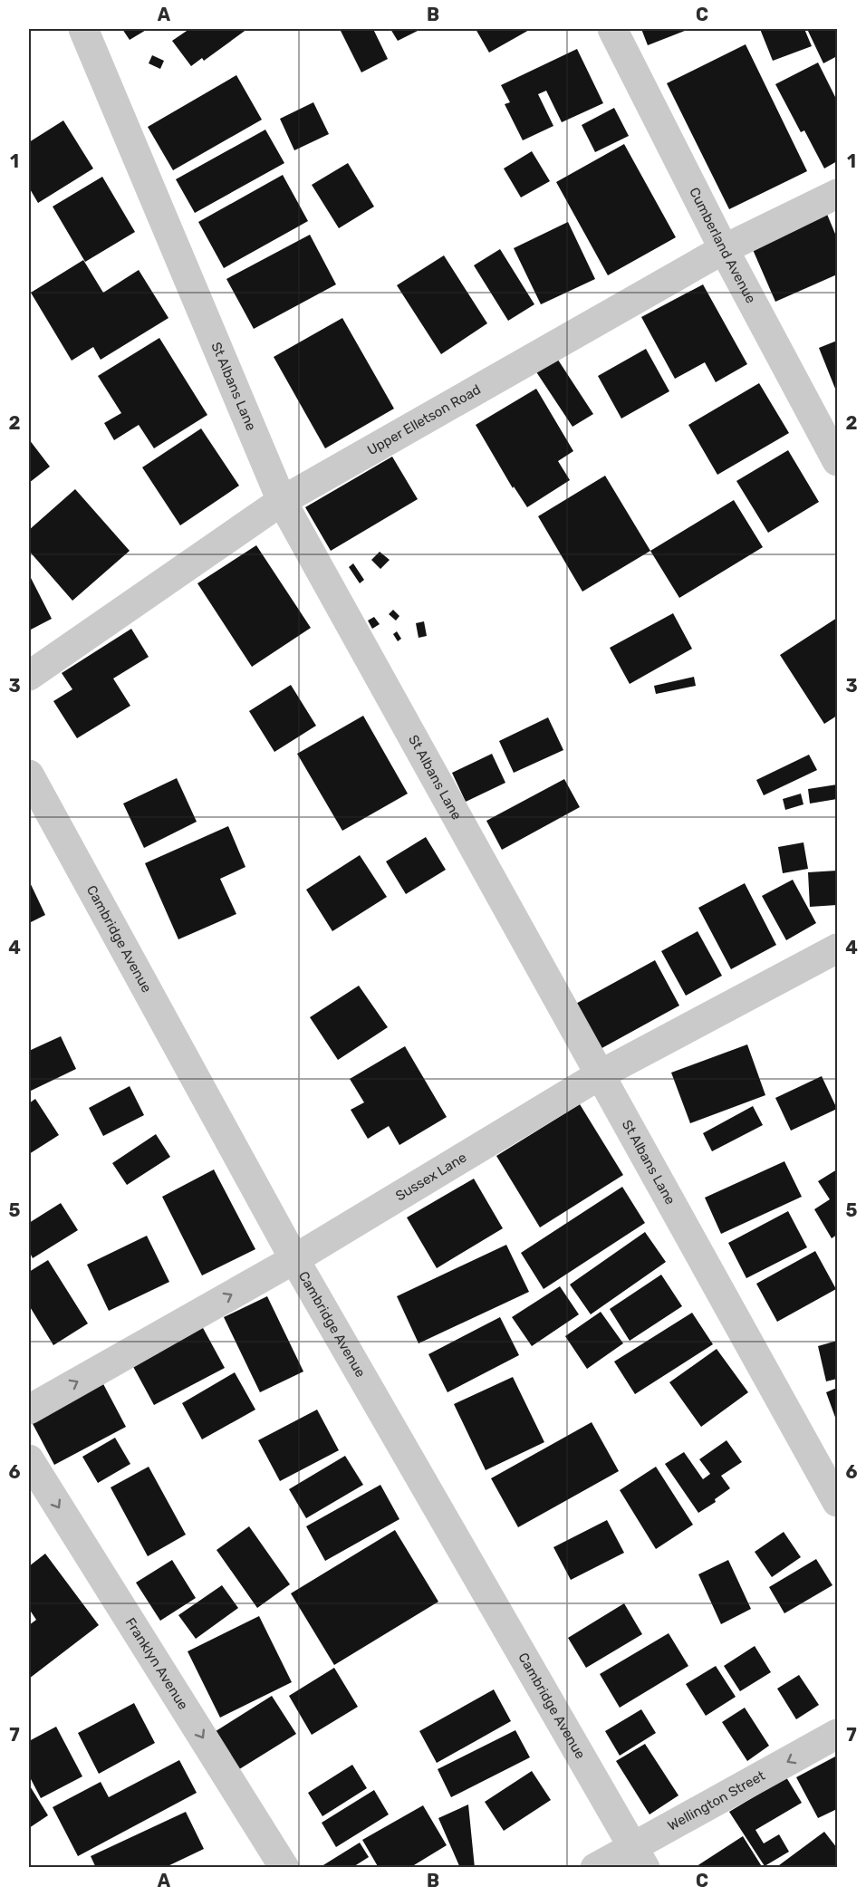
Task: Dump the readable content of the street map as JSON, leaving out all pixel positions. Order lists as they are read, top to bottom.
{
  "streets": {
    "street": [
      "Cumberland Avenue",
      "St Albans Lane",
      "Upper Elletson Road",
      "Cambridge Avenue",
      "Sussex Lane",
      "Franklyn Avenue",
      "Wellington Street"
    ]
  },
  "crossings": [
    ["Cumberland Avenue", "Upper Elletson Road"],
    ["St Albans Lane", "Upper Elletson Road"],
    ["St Albans Lane", "Sussex Lane"],
    ["Cambridge Avenue", "Sussex Lane"],
    ["Cambridge Avenue", "Wellington Street"]
  ],
  "one_way": ["Franklyn Avenue", "Wellington Street"],
  "grid": {
    "columns": ["A", "B", "C"],
    "rows": [
      "1",
      "2",
      "3",
      "4",
      "5",
      "6",
      "7"
    ]
  }
}
